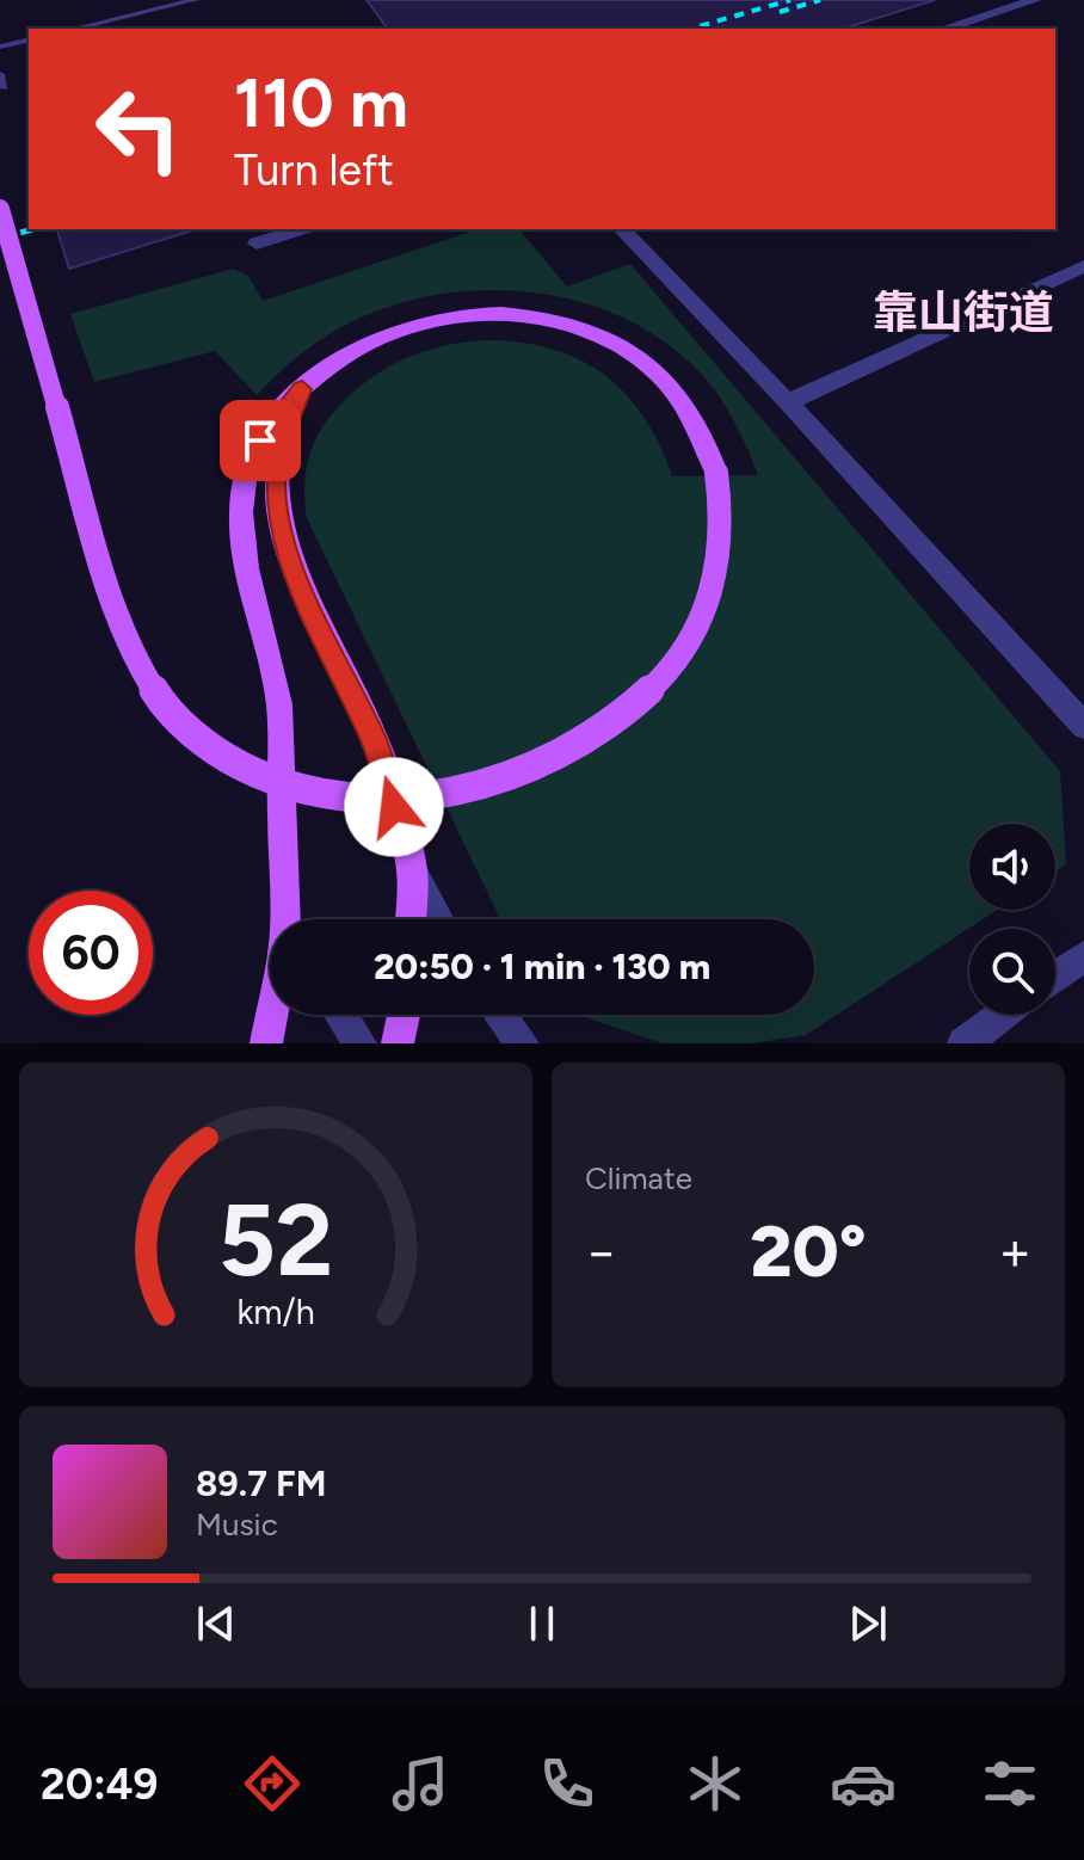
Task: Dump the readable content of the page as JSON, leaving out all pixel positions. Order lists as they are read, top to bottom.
{
  "districts": ["靠山街道"],
  "page": {
    "turn": ["110 m", "Turn left"],
    "limit": "60",
    "trip": "20:50 · 1 min · 130 m",
    "tile": "Climate",
    "heat": ["−", "20°", "+"],
    "song": ["89.7 FM", "Music"],
    "tabs": "20:49",
    "gauge": ["52", "km/h"]
  }
}
